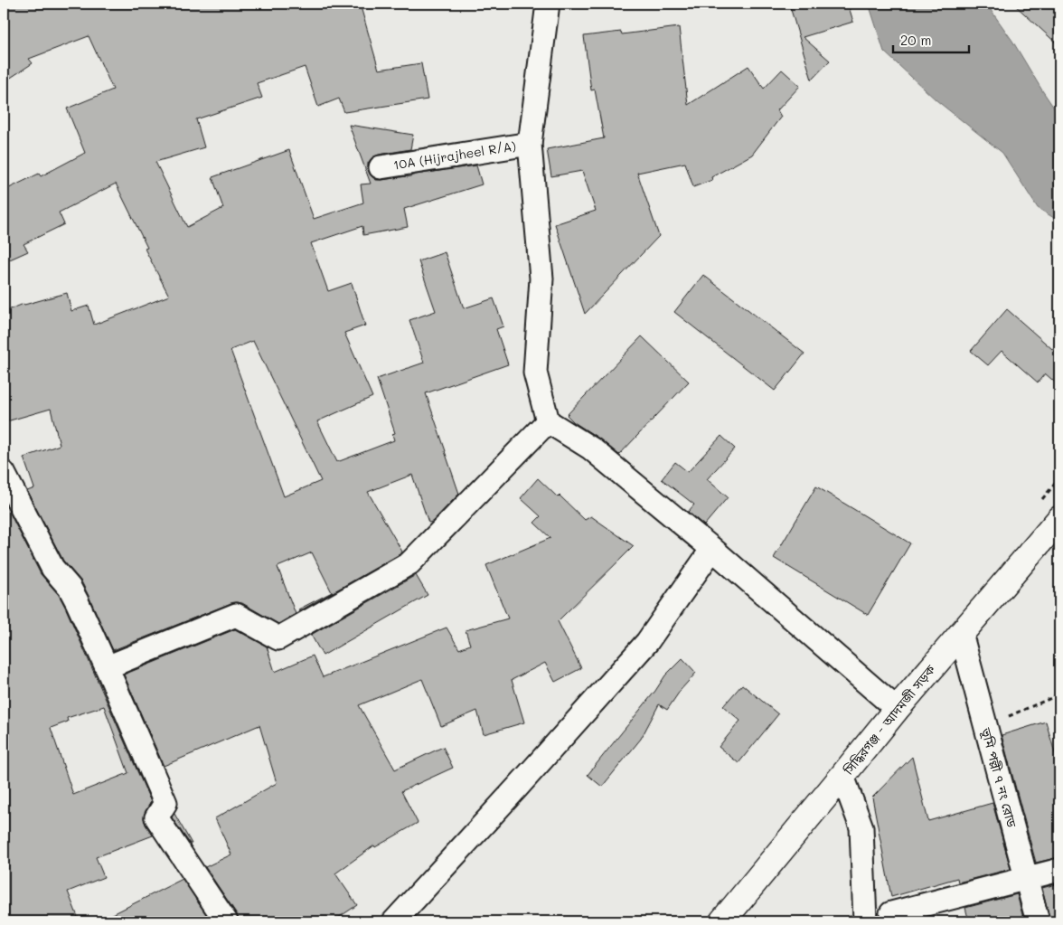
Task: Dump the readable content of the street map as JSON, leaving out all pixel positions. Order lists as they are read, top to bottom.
{
  "streets": {
    "main road": ["সিদ্ধিরগঞ্জ - আদমজী সড়ক"],
    "street": ["10A (Hijrajheel R/A)", "ভূমি পল্লী ৭ নং রোড"]
  },
  "crossings": [
    ["সিদ্ধিরগঞ্জ - আদমজী সড়ক", "ভূমি পল্লী ৭ নং রোড"]
  ],
  "scale_bar": "20 m"
}
